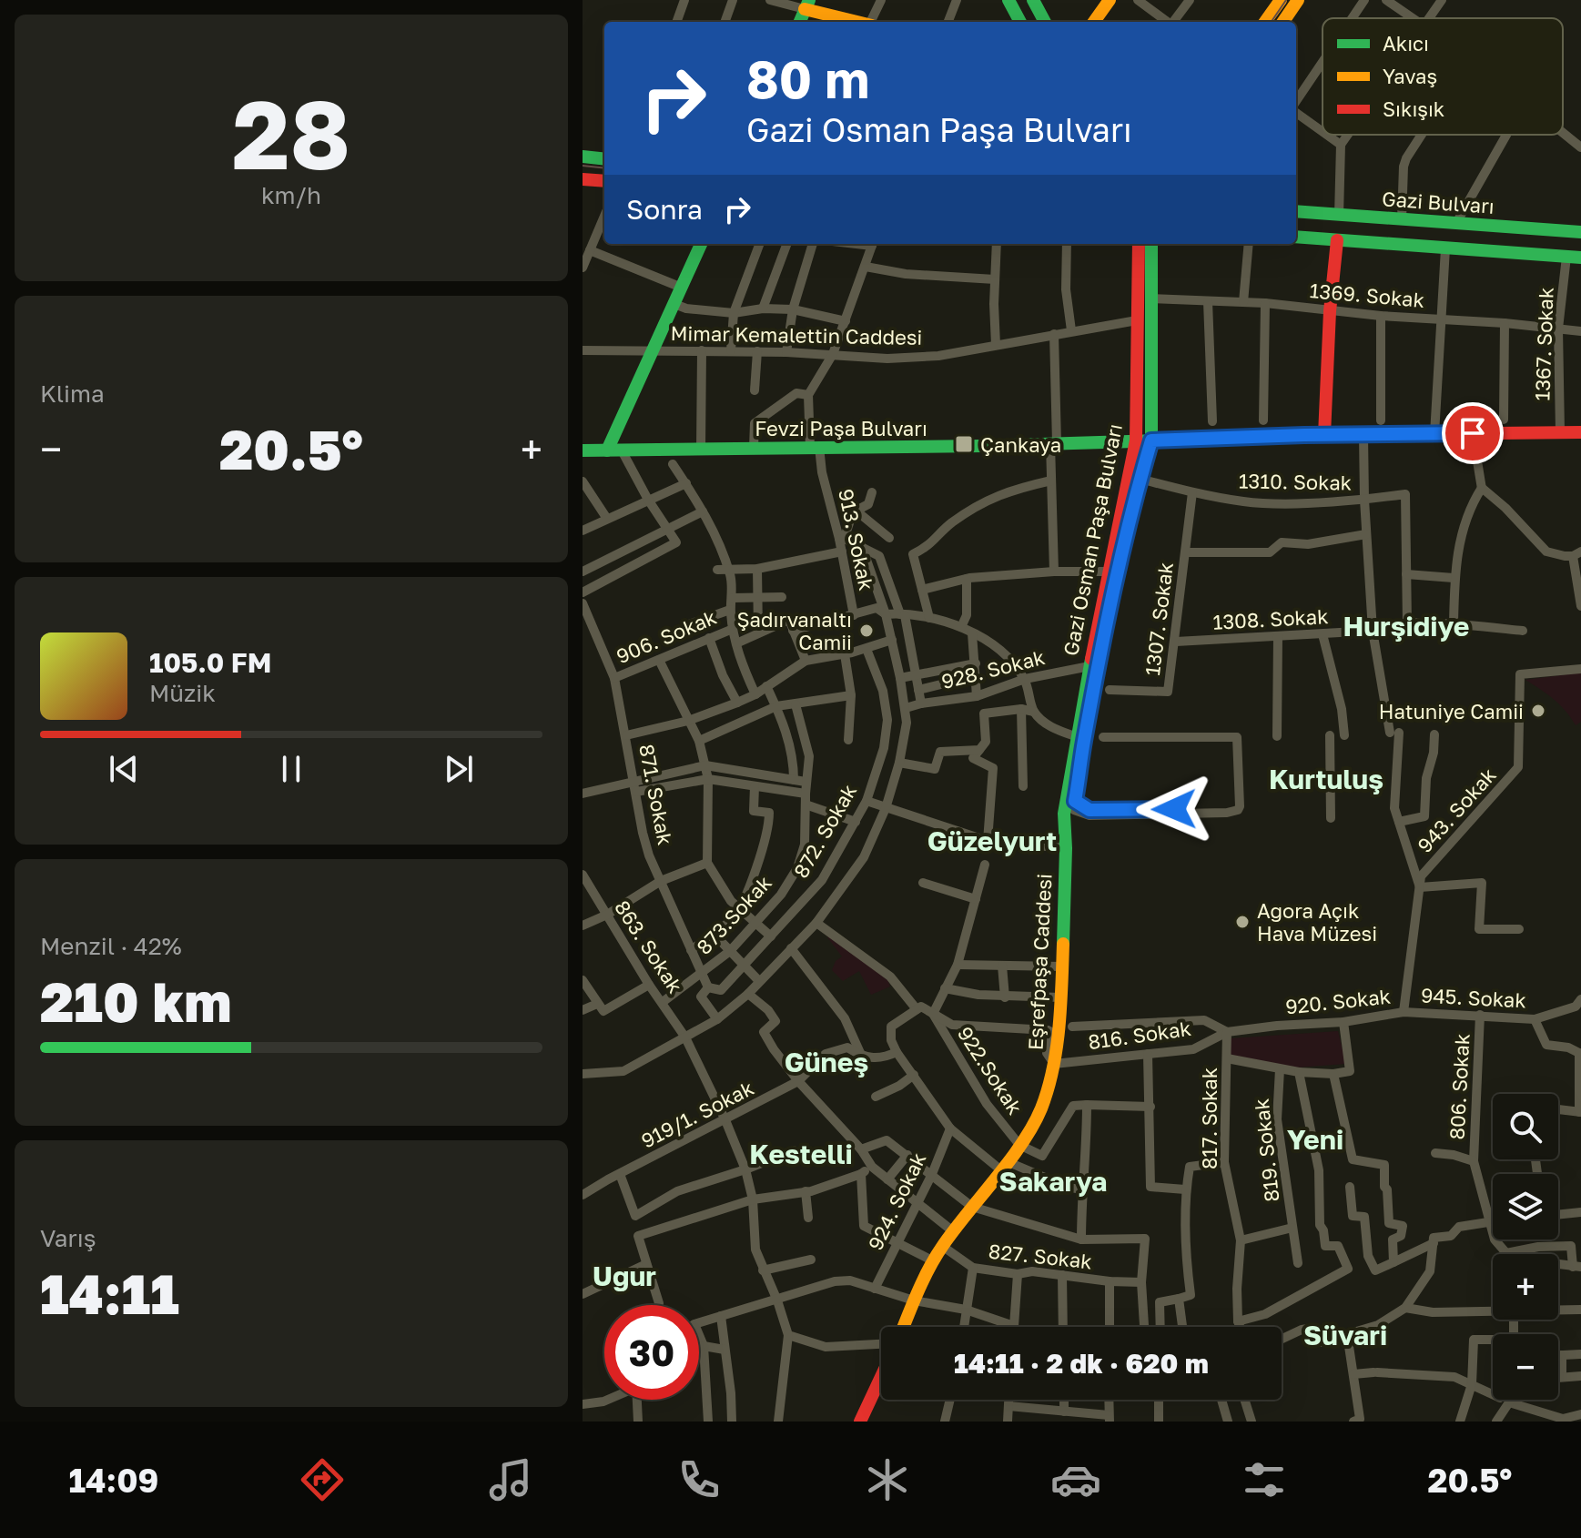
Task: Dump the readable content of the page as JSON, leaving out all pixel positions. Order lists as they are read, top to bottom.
{
  "streets": {
    "main road": [
      "Gazi Bulvarı",
      "Fevzi Paşa Bulvarı",
      "Gazi Osman Paşa Bulvarı",
      "Eşrefpaşa Caddesi"
    ],
    "street": [
      "1369. Sokak",
      "Mimar Kemalettin Caddesi",
      "1367. Sokak",
      "1310. Sokak",
      "913. Sokak",
      "1307. Sokak",
      "1308. Sokak",
      "906. Sokak",
      "928. Sokak",
      "871. Sokak",
      "943. Sokak",
      "872. Sokak",
      "873.Sokak",
      "863. Sokak",
      "945. Sokak",
      "920. Sokak",
      "816. Sokak",
      "922.Sokak",
      "806. Sokak",
      "919/1. Sokak",
      "817. Sokak",
      "819. Sokak",
      "924. Sokak",
      "827. Sokak"
    ]
  },
  "crossings": [
    ["1369. Sokak", "1367. Sokak"],
    ["1369. Sokak", "Gazi Osman Paşa Bulvarı"],
    ["Mimar Kemalettin Caddesi", "Gazi Osman Paşa Bulvarı"],
    ["1367. Sokak", "Fevzi Paşa Bulvarı"],
    ["Fevzi Paşa Bulvarı", "913. Sokak"],
    ["Fevzi Paşa Bulvarı", "Gazi Osman Paşa Bulvarı"],
    ["1310. Sokak", "Gazi Osman Paşa Bulvarı"],
    ["1310. Sokak", "1307. Sokak"],
    ["Gazi Osman Paşa Bulvarı", "928. Sokak"],
    ["Gazi Osman Paşa Bulvarı", "Eşrefpaşa Caddesi"],
    ["1307. Sokak", "1308. Sokak"],
    ["906. Sokak", "871. Sokak"],
    ["871. Sokak", "872. Sokak"],
    ["871. Sokak", "873.Sokak"],
    ["943. Sokak", "945. Sokak"],
    ["943. Sokak", "920. Sokak"],
    ["873.Sokak", "863. Sokak"],
    ["863. Sokak", "919/1. Sokak"],
    ["Eşrefpaşa Caddesi", "816. Sokak"],
    ["Eşrefpaşa Caddesi", "922.Sokak"],
    ["Eşrefpaşa Caddesi", "827. Sokak"],
    ["945. Sokak", "920. Sokak"],
    ["945. Sokak", "806. Sokak"],
    ["920. Sokak", "816. Sokak"],
    ["920. Sokak", "817. Sokak"],
    ["816. Sokak", "817. Sokak"],
    ["817. Sokak", "819. Sokak"]
  ],
  "districts": [
    "Hurşidiye",
    "Kurtuluş",
    "Güzelyurt",
    "Güneş",
    "Yeni",
    "Kestelli",
    "Sakarya",
    "Uğur",
    "Süvari"
  ],
  "places": {
    "transit": ["Çankaya"],
    "other": ["Şadırvanaltı Camii", "Hatuniye Camii", "Agora Açık Hava Müzesi"]
  },
  "legend": ["Akıcı", "Yavaş", "Sıkışık"],
  "page": {
    "tile": [
      ["28", "km/h"],
      "Klima",
      ["Menzil · 42%", "210 km"],
      ["Varış", "14:11"]
    ],
    "turn": ["80 m", "Gazi Osman Paşa Bulvarı"],
    "then": "Sonra",
    "heat": ["−", "20.5°", "+"],
    "song": ["105.0 FM", "Müzik"],
    "map_buttons": ["+", "−"],
    "limit": "30",
    "trip": "14:11 · 2 dk · 620 m",
    "tabs": ["14:09", "20.5°"]
  }
}
